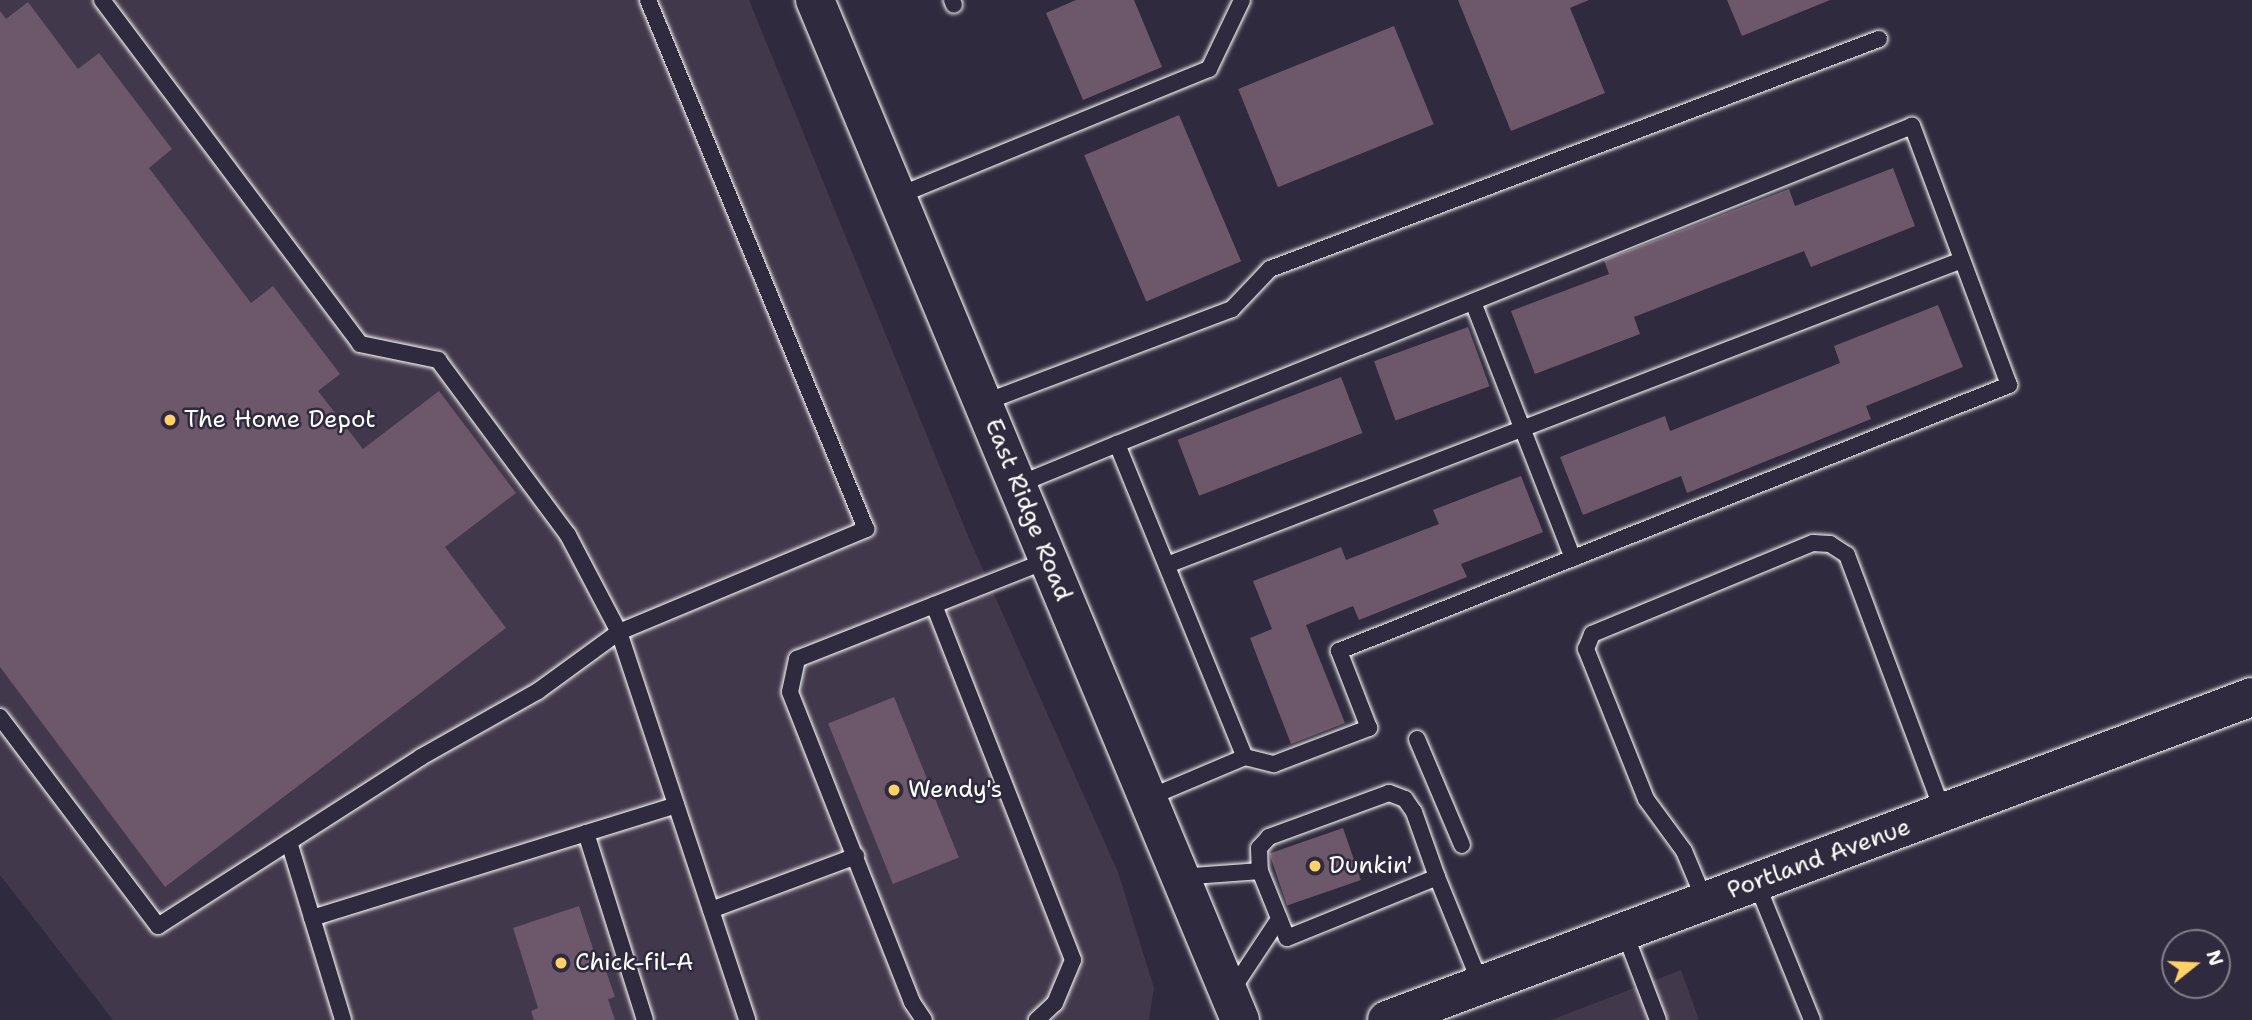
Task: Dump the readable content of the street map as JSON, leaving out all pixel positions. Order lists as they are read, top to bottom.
{
  "streets": {
    "main road": ["East Ridge Road", "Portland Avenue"]
  },
  "places": [
    "The Home Depot",
    "Wendy's",
    "Dunkin'",
    "Chick-fil-A"
  ],
  "north": "right"
}
